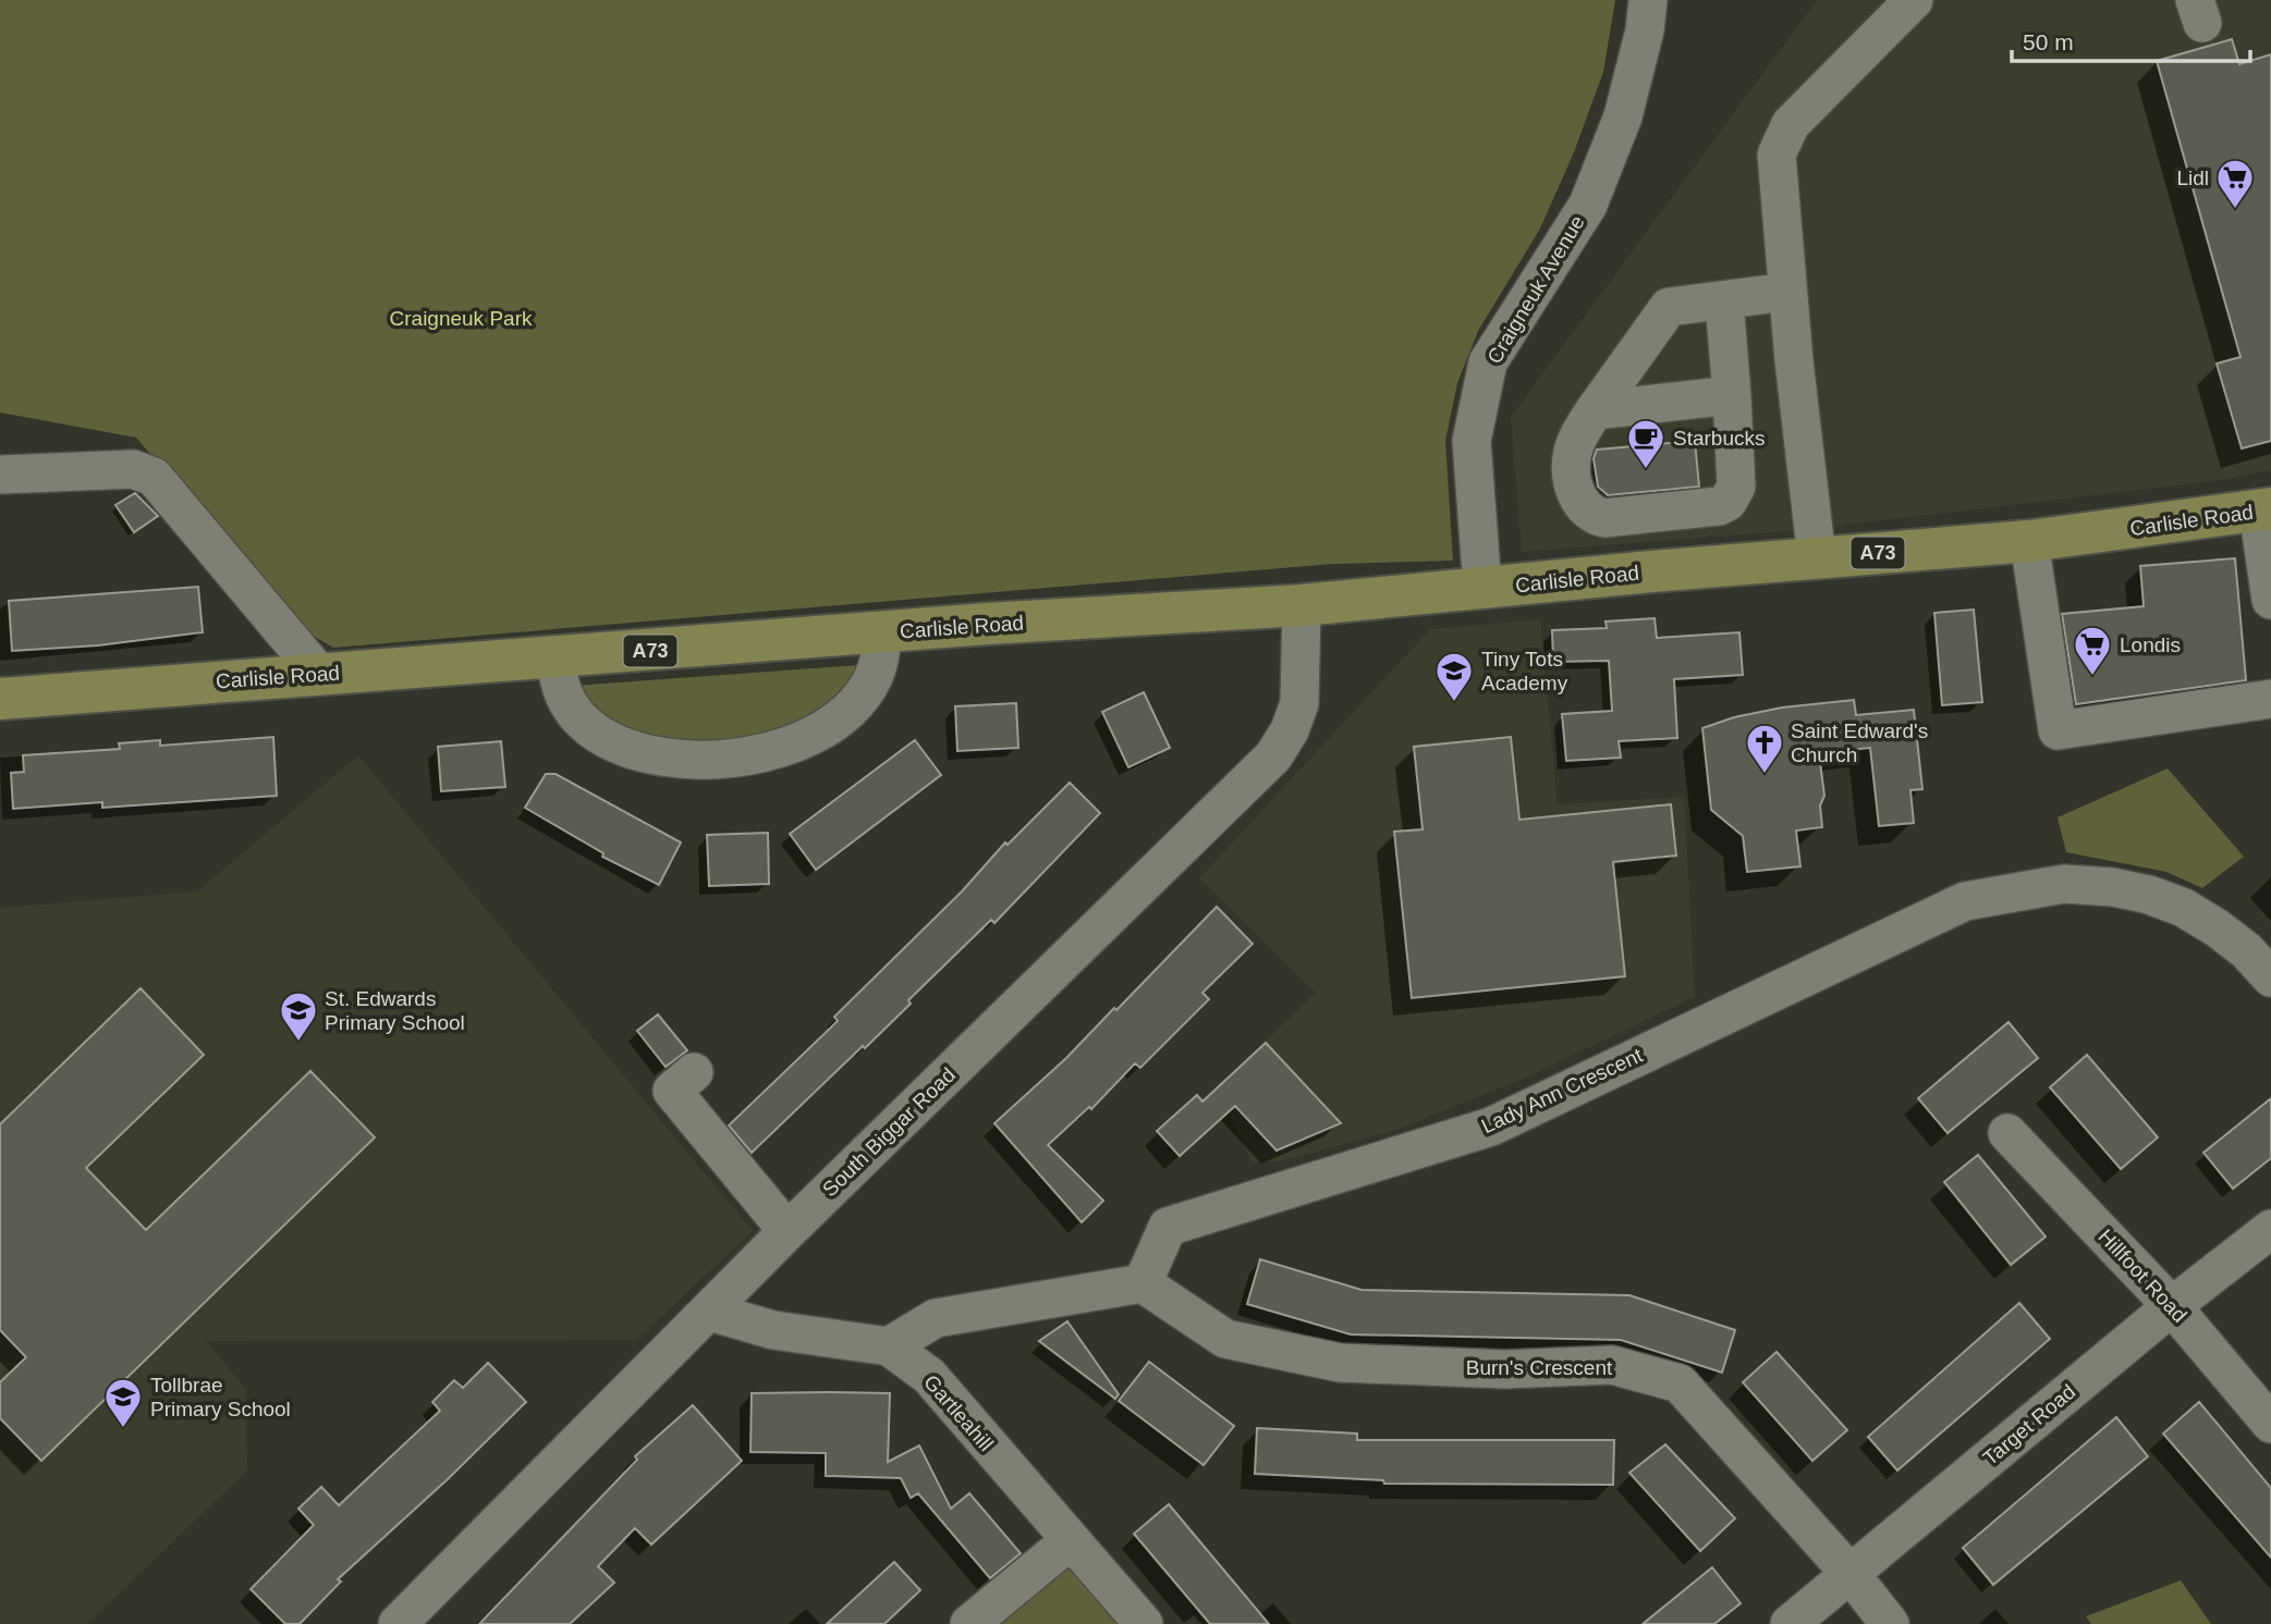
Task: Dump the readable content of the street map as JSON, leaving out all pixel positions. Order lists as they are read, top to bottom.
{
  "streets": {
    "main road": ["Carlisle Road", "A73"],
    "street": [
      "Craigneuk Avenue",
      "Lady Ann Crescent",
      "South Biggar Road",
      "Hillfoot Road",
      "Burn's Crescent",
      "Gartleahill",
      "Target Road"
    ]
  },
  "crossings": [
    ["Craigneuk Avenue", "Carlisle Road"],
    ["Carlisle Road", "South Biggar Road"],
    ["Lady Ann Crescent", "Burn's Crescent"],
    ["South Biggar Road", "Gartleahill"],
    ["Hillfoot Road", "Target Road"],
    ["Burn's Crescent", "Target Road"]
  ],
  "parks": ["Craigneuk Park"],
  "places": {
    "supermarket": ["Lidl", "Londis"],
    "cafe": ["Starbucks"],
    "school or university": ["Tiny Tots Academy", "St. Edwards Primary School", "Tollbrae Primary School"],
    "church": ["Saint Edward's Church"]
  },
  "scale_bar": "50 m"
}
